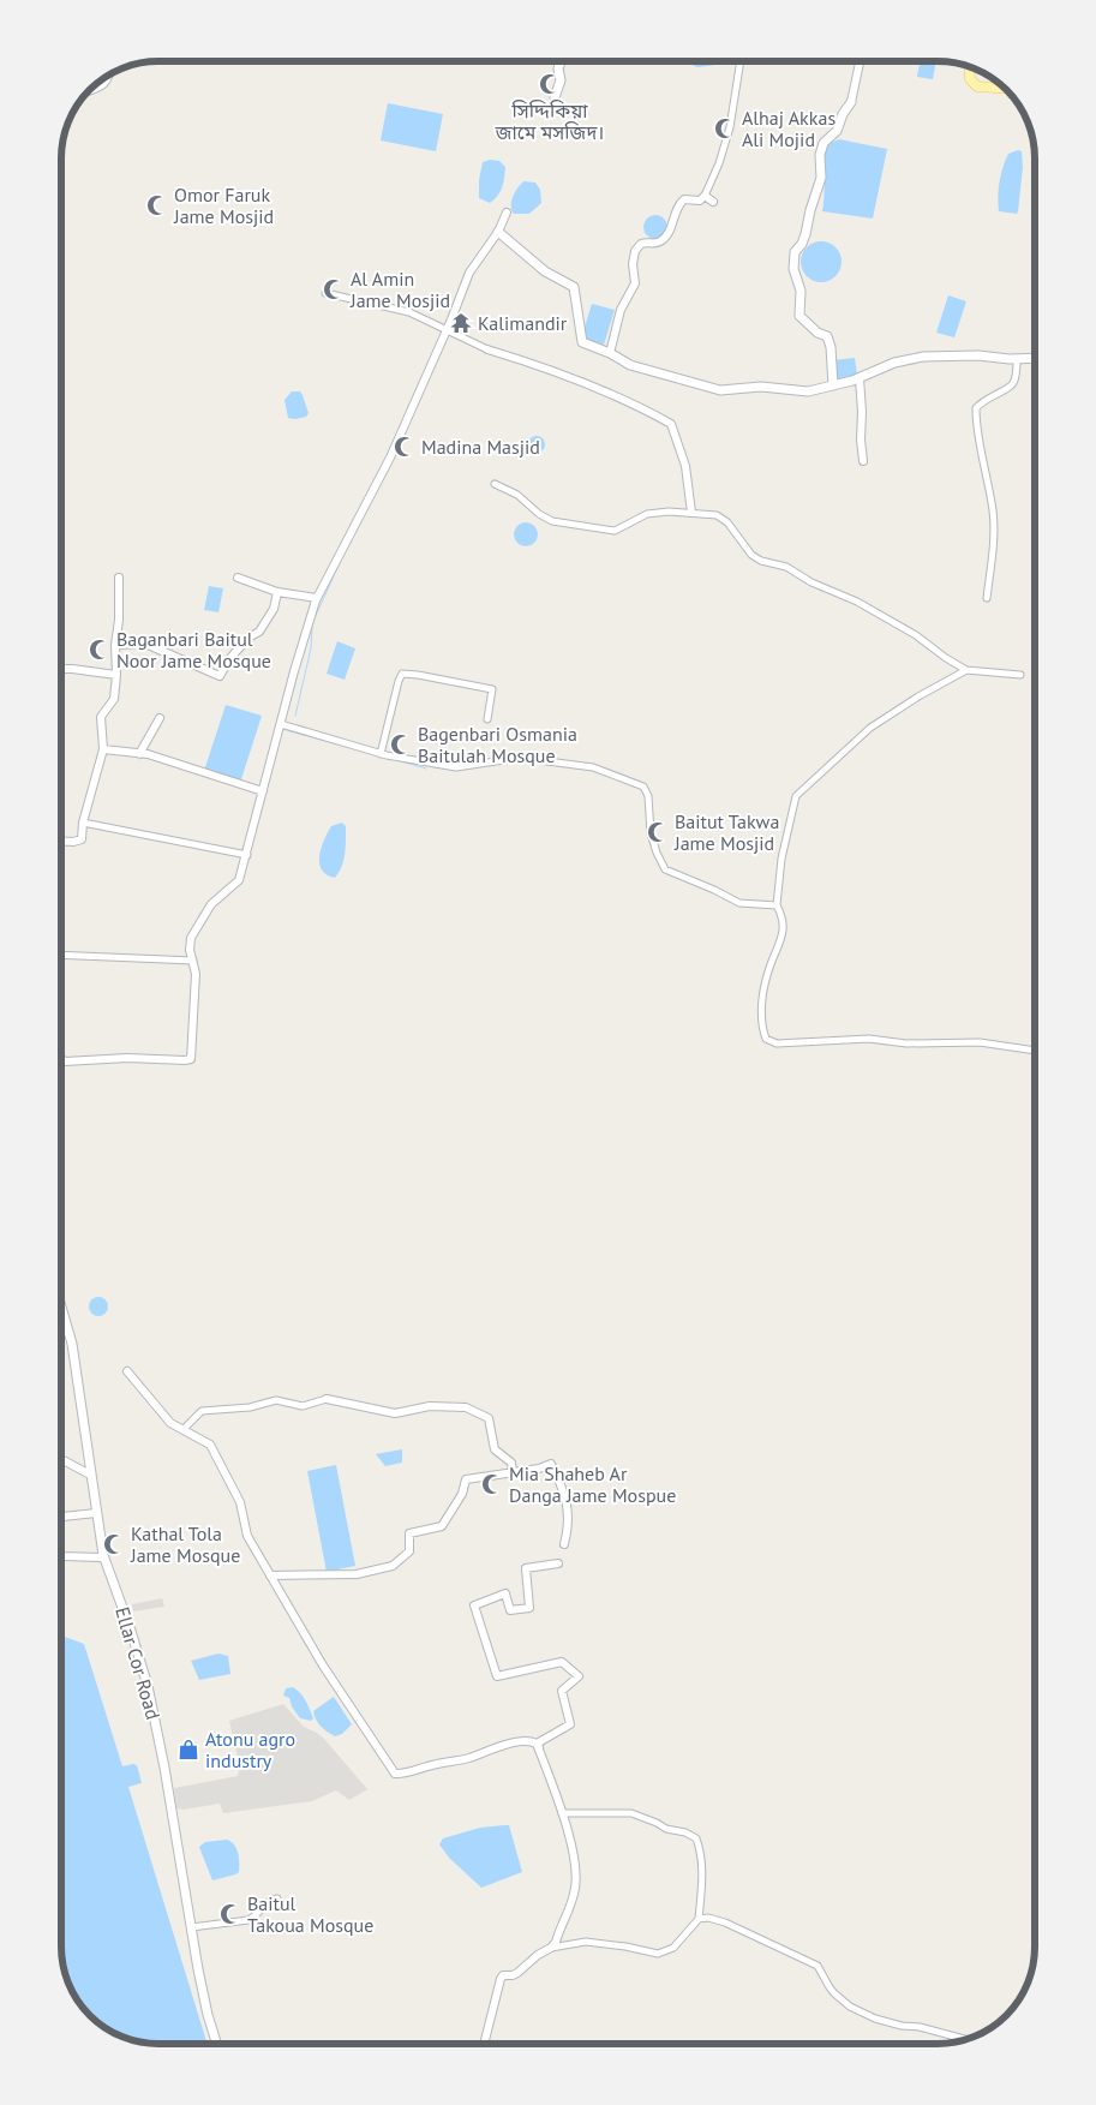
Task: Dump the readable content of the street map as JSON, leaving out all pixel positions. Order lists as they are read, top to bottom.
{
  "streets": {
    "main road": ["Ellar Cor Road"]
  },
  "places": {
    "mosque": [
      "সিদ্দিকিয়া জামে মসজিদ।",
      "Alhaj Akkas Ali Mojid",
      "Omor Faruk Jame Mosjid",
      "Al Amin Jame Mosjid",
      "Madina Masjid",
      "Baganbari Baitul Noor Jame Mosque",
      "Bagenbari Osmania Baitulah Mosque",
      "Baitut Takwa Jame Mosjid",
      "Mia Shaheb Ar Danga Jame Mospue",
      "Kathal Tola Jame Mosque",
      "Baitul Takoua Mosque"
    ],
    "temple": ["Kalimandir"],
    "shop": ["Atonu agro industry"]
  }
}
